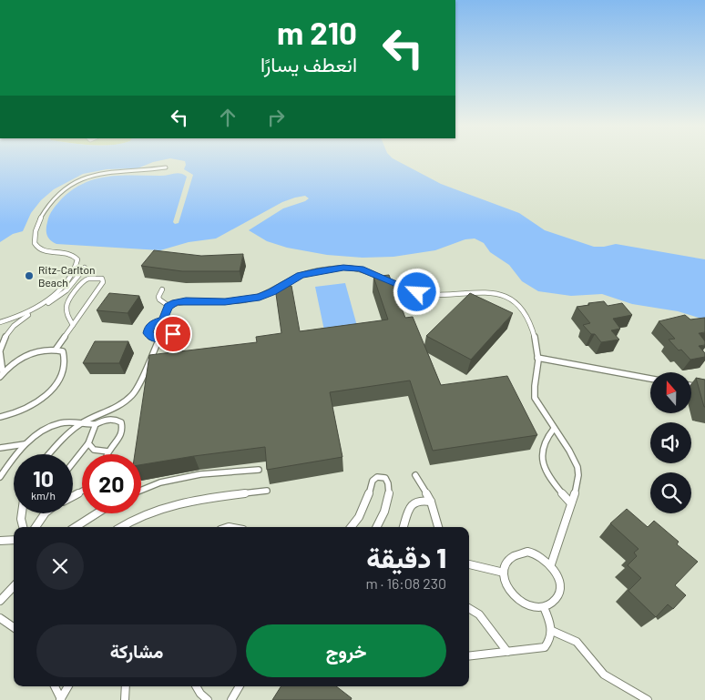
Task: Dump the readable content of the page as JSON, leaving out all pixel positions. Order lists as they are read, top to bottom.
{
  "places": ["Ritz-Carlton Beach"],
  "north": "top",
  "page": {
    "turn": ["210 m", "انعطف يسارًا"],
    "speed": "10 km/h",
    "limit": "20",
    "heading": ["1 دقيقة", "230 m · 16:08"],
    "buttons": ["خروج", "مشاركة"]
  }
}
